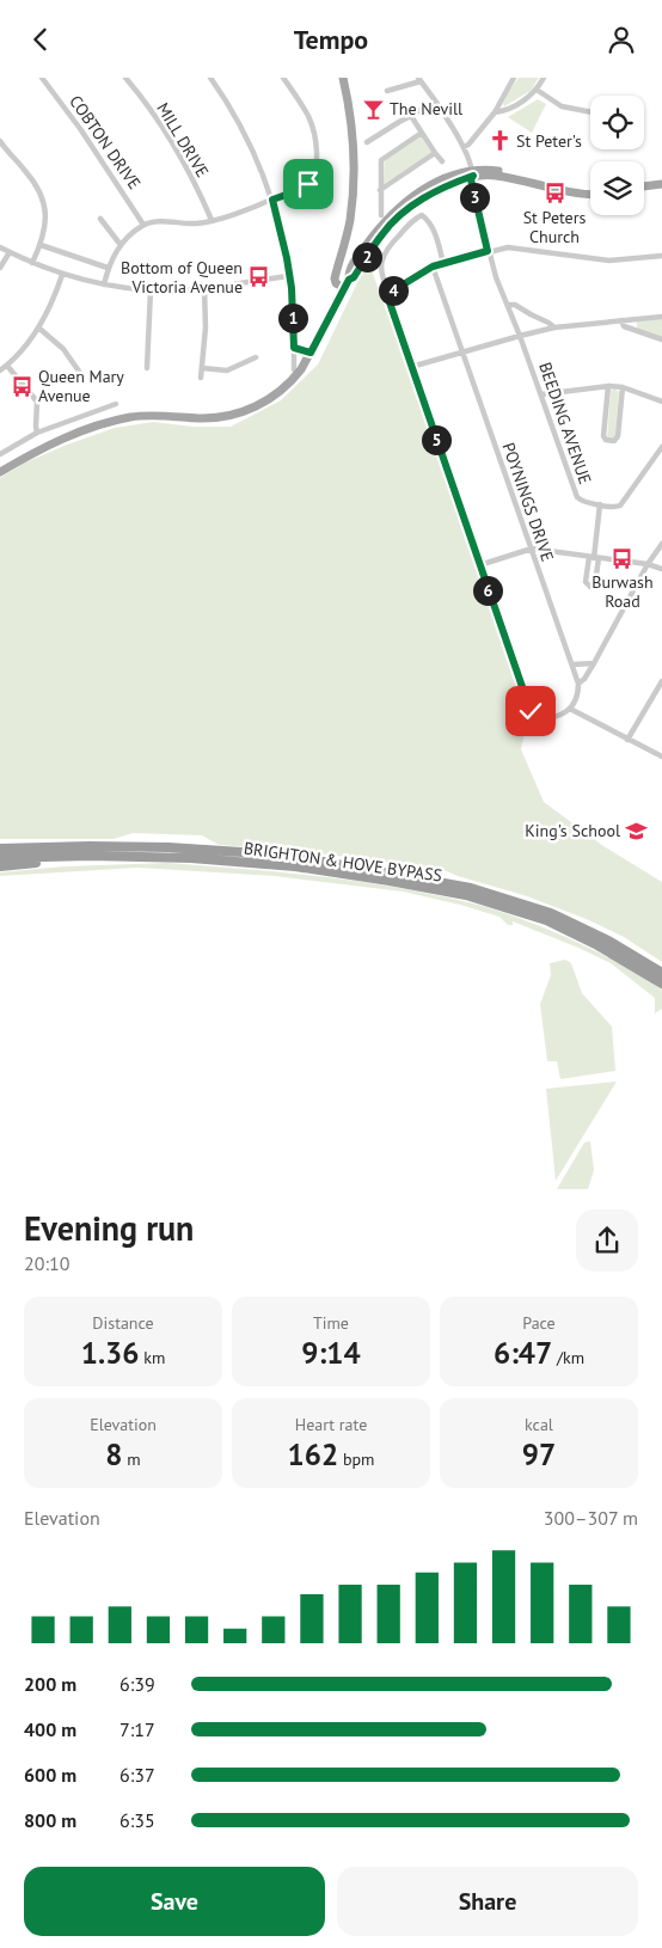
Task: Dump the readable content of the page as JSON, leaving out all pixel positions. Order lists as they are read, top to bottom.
{
  "streets": {
    "highway": ["BRIGHTON & HOVE BYPASS"],
    "street": [
      "MILL DRIVE",
      "COBTON DRIVE",
      "BEEDING AVENUE",
      "POYNINGS DRIVE"
    ]
  },
  "places": {
    "bar": ["The Nevill"],
    "church": ["St Peter's"],
    "bus stop": [
      "St Peters Church",
      "Bottom of Queen Victoria Avenue",
      "Queen Mary Avenue",
      "Burwash Road"
    ],
    "school or university": ["King's School"]
  },
  "page": {
    "header": "Tempo",
    "pins": [
      "3",
      "2",
      "4",
      "1",
      "5",
      "6"
    ],
    "heading": ["Evening run", "20:10"],
    "stats": [
      ["Distance", "1.36 km"],
      ["Time", "9:14"],
      ["Pace", "6:47 /km"],
      ["Elevation", "8 m"],
      ["Heart rate", "162 bpm"],
      ["kcal", "97"]
    ],
    "chart": ["Elevation", "300–307 m"],
    "list": [
      {
        "name": "200 m",
        "note": "6:39"
      },
      {
        "name": "400 m",
        "note": "7:17"
      },
      {
        "name": "600 m",
        "note": "6:37"
      },
      {
        "name": "800 m",
        "note": "6:35"
      }
    ],
    "buttons": ["Save", "Share"]
  }
}
